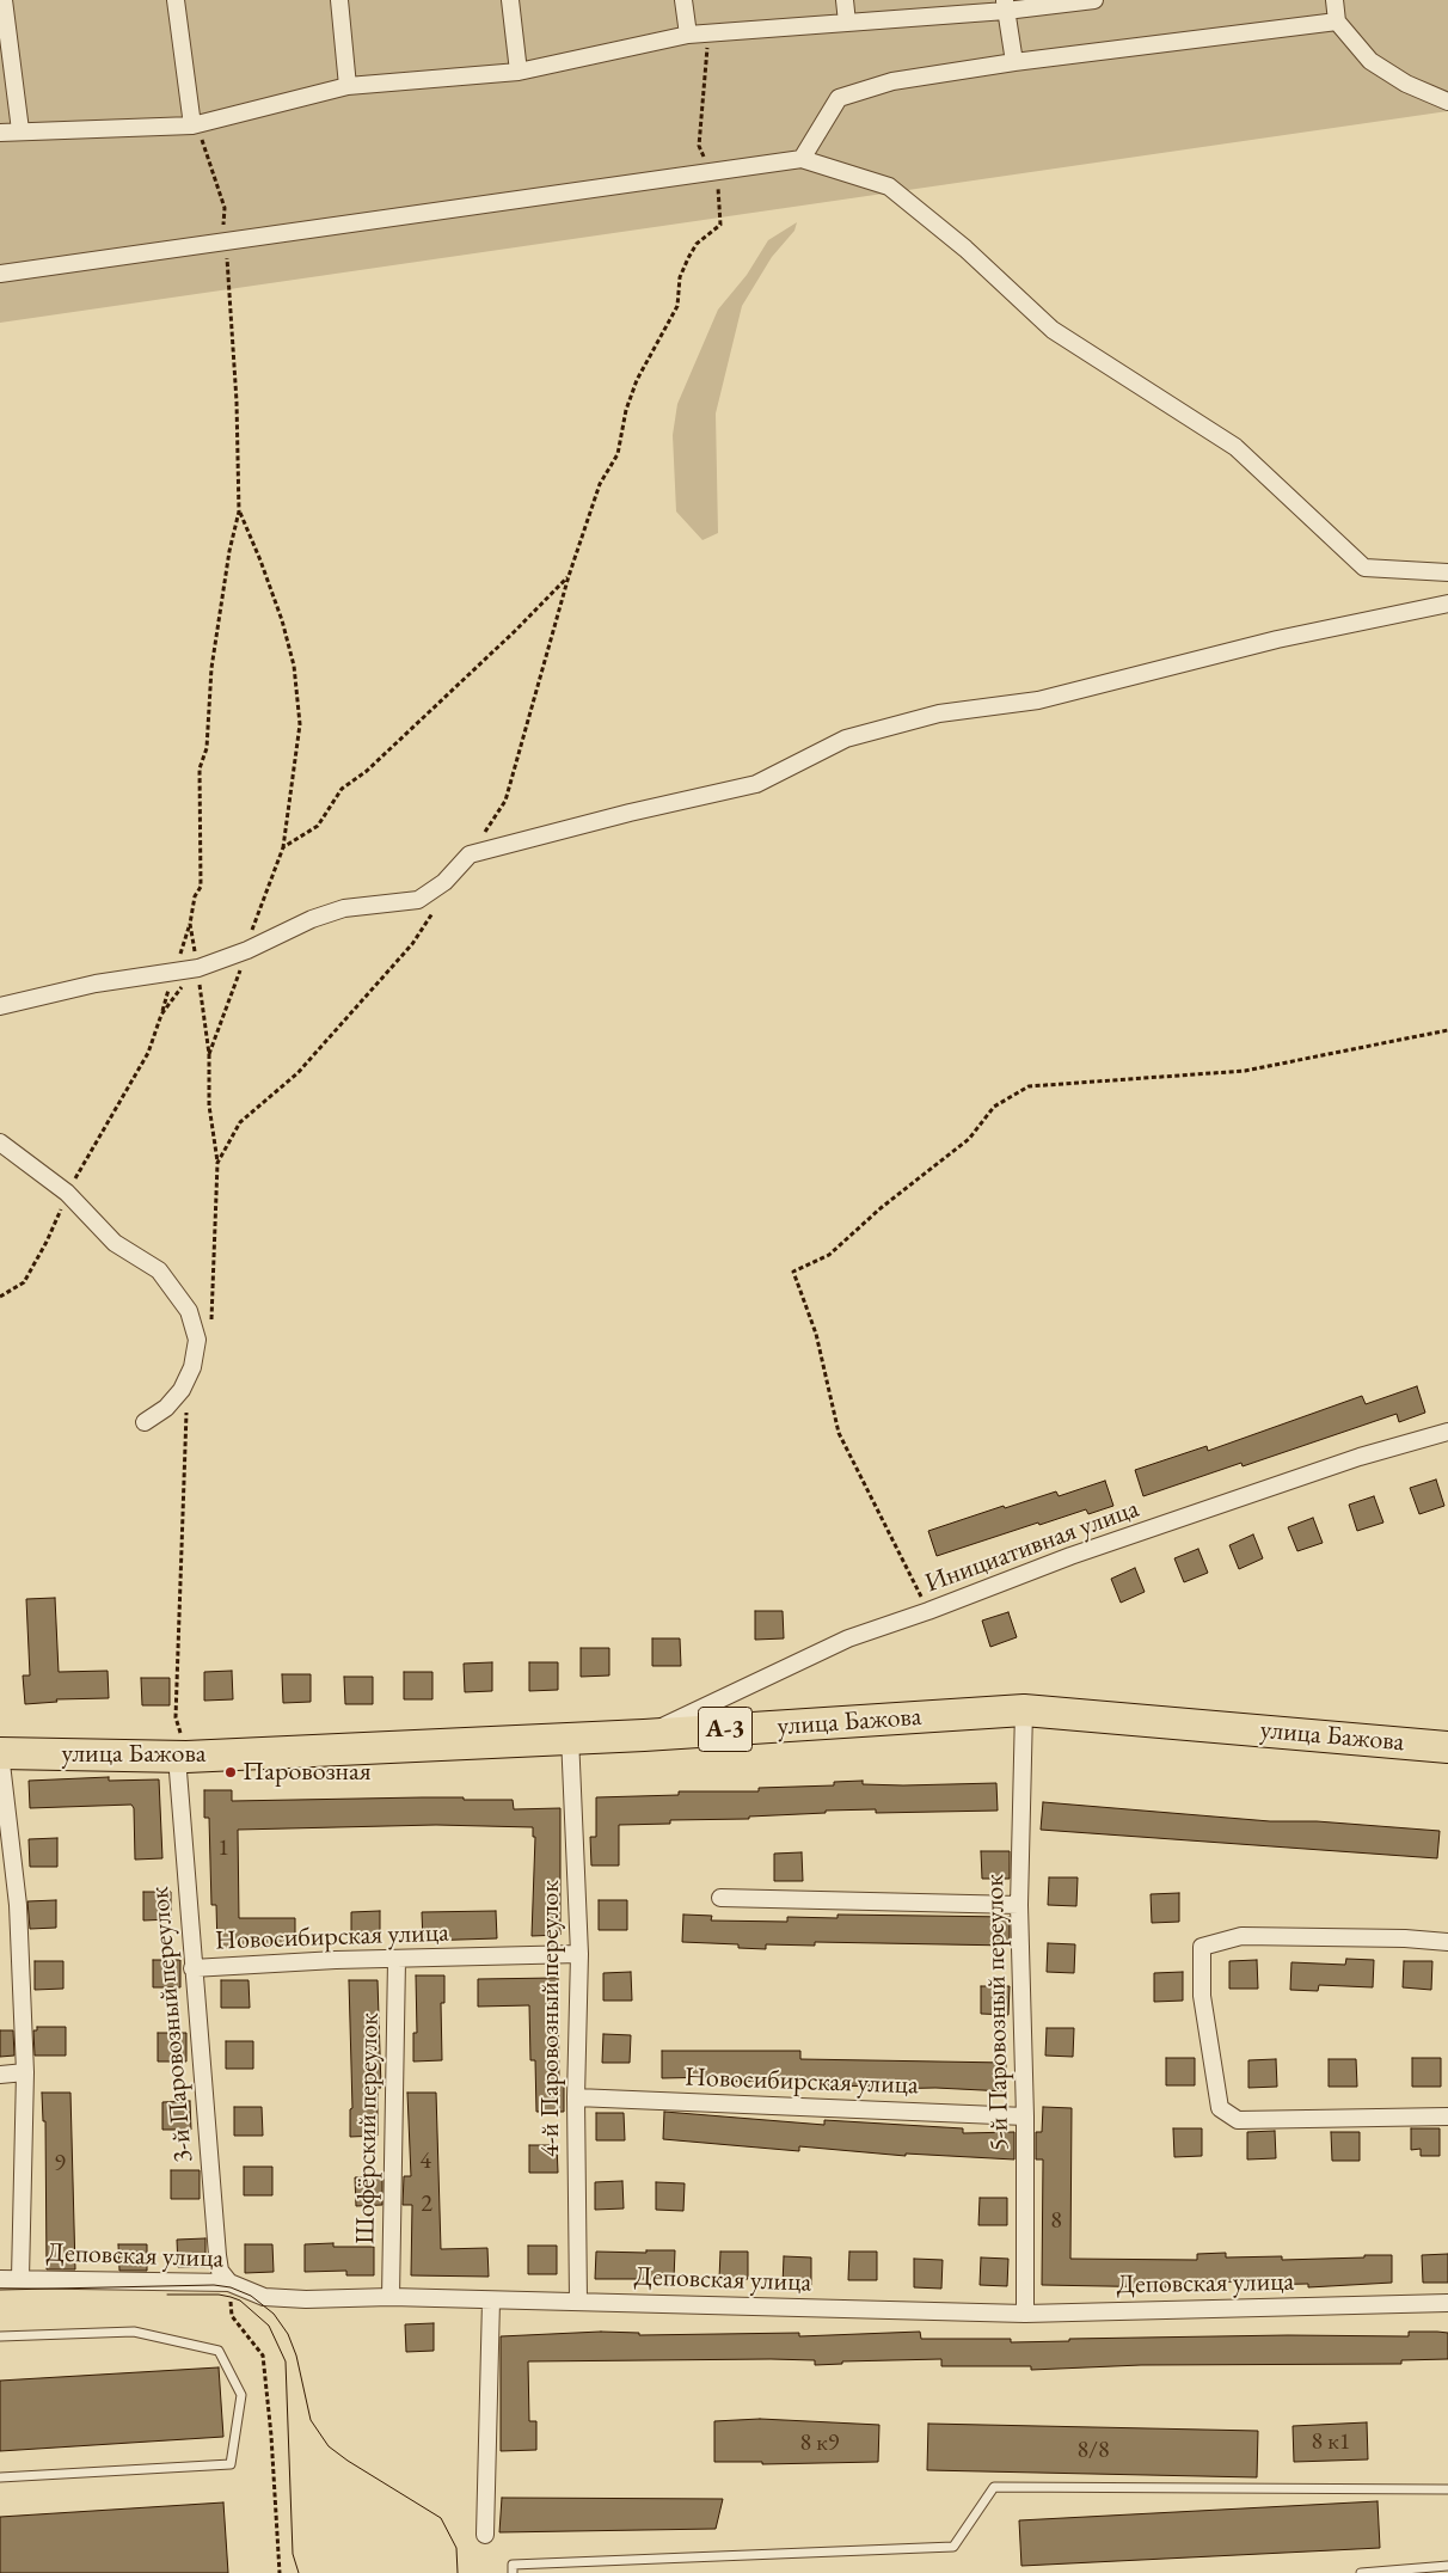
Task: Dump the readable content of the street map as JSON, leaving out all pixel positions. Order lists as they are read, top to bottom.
{
  "streets": {
    "highway": ["улица Бажова", "A-3"],
    "street": [
      "Инициативная улица",
      "Новосибирская улица",
      "5-й Паровозный переулок",
      "4-й Паровозный переулок",
      "3-й Паровозный переулок",
      "Шофёрский переулок",
      "Деповская улица"
    ]
  },
  "crossings": [
    ["Инициативная улица", "улица Бажова"],
    ["улица Бажова", "5-й Паровозный переулок"],
    ["улица Бажова", "4-й Паровозный переулок"],
    ["улица Бажова", "3-й Паровозный переулок"],
    ["Новосибирская улица", "5-й Паровозный переулок"],
    ["Новосибирская улица", "4-й Паровозный переулок"],
    ["Новосибирская улица", "3-й Паровозный переулок"],
    ["Новосибирская улица", "Шофёрский переулок"],
    ["5-й Паровозный переулок", "Деповская улица"],
    ["4-й Паровозный переулок", "Деповская улица"],
    ["3-й Паровозный переулок", "Деповская улица"],
    ["Шофёрский переулок", "Деповская улица"]
  ],
  "places": ["Паровозная"],
  "house_numbers": [
    "1",
    "4",
    "9",
    "2",
    "8",
    "8 к1",
    "8 к9",
    "8/8"
  ]
}
